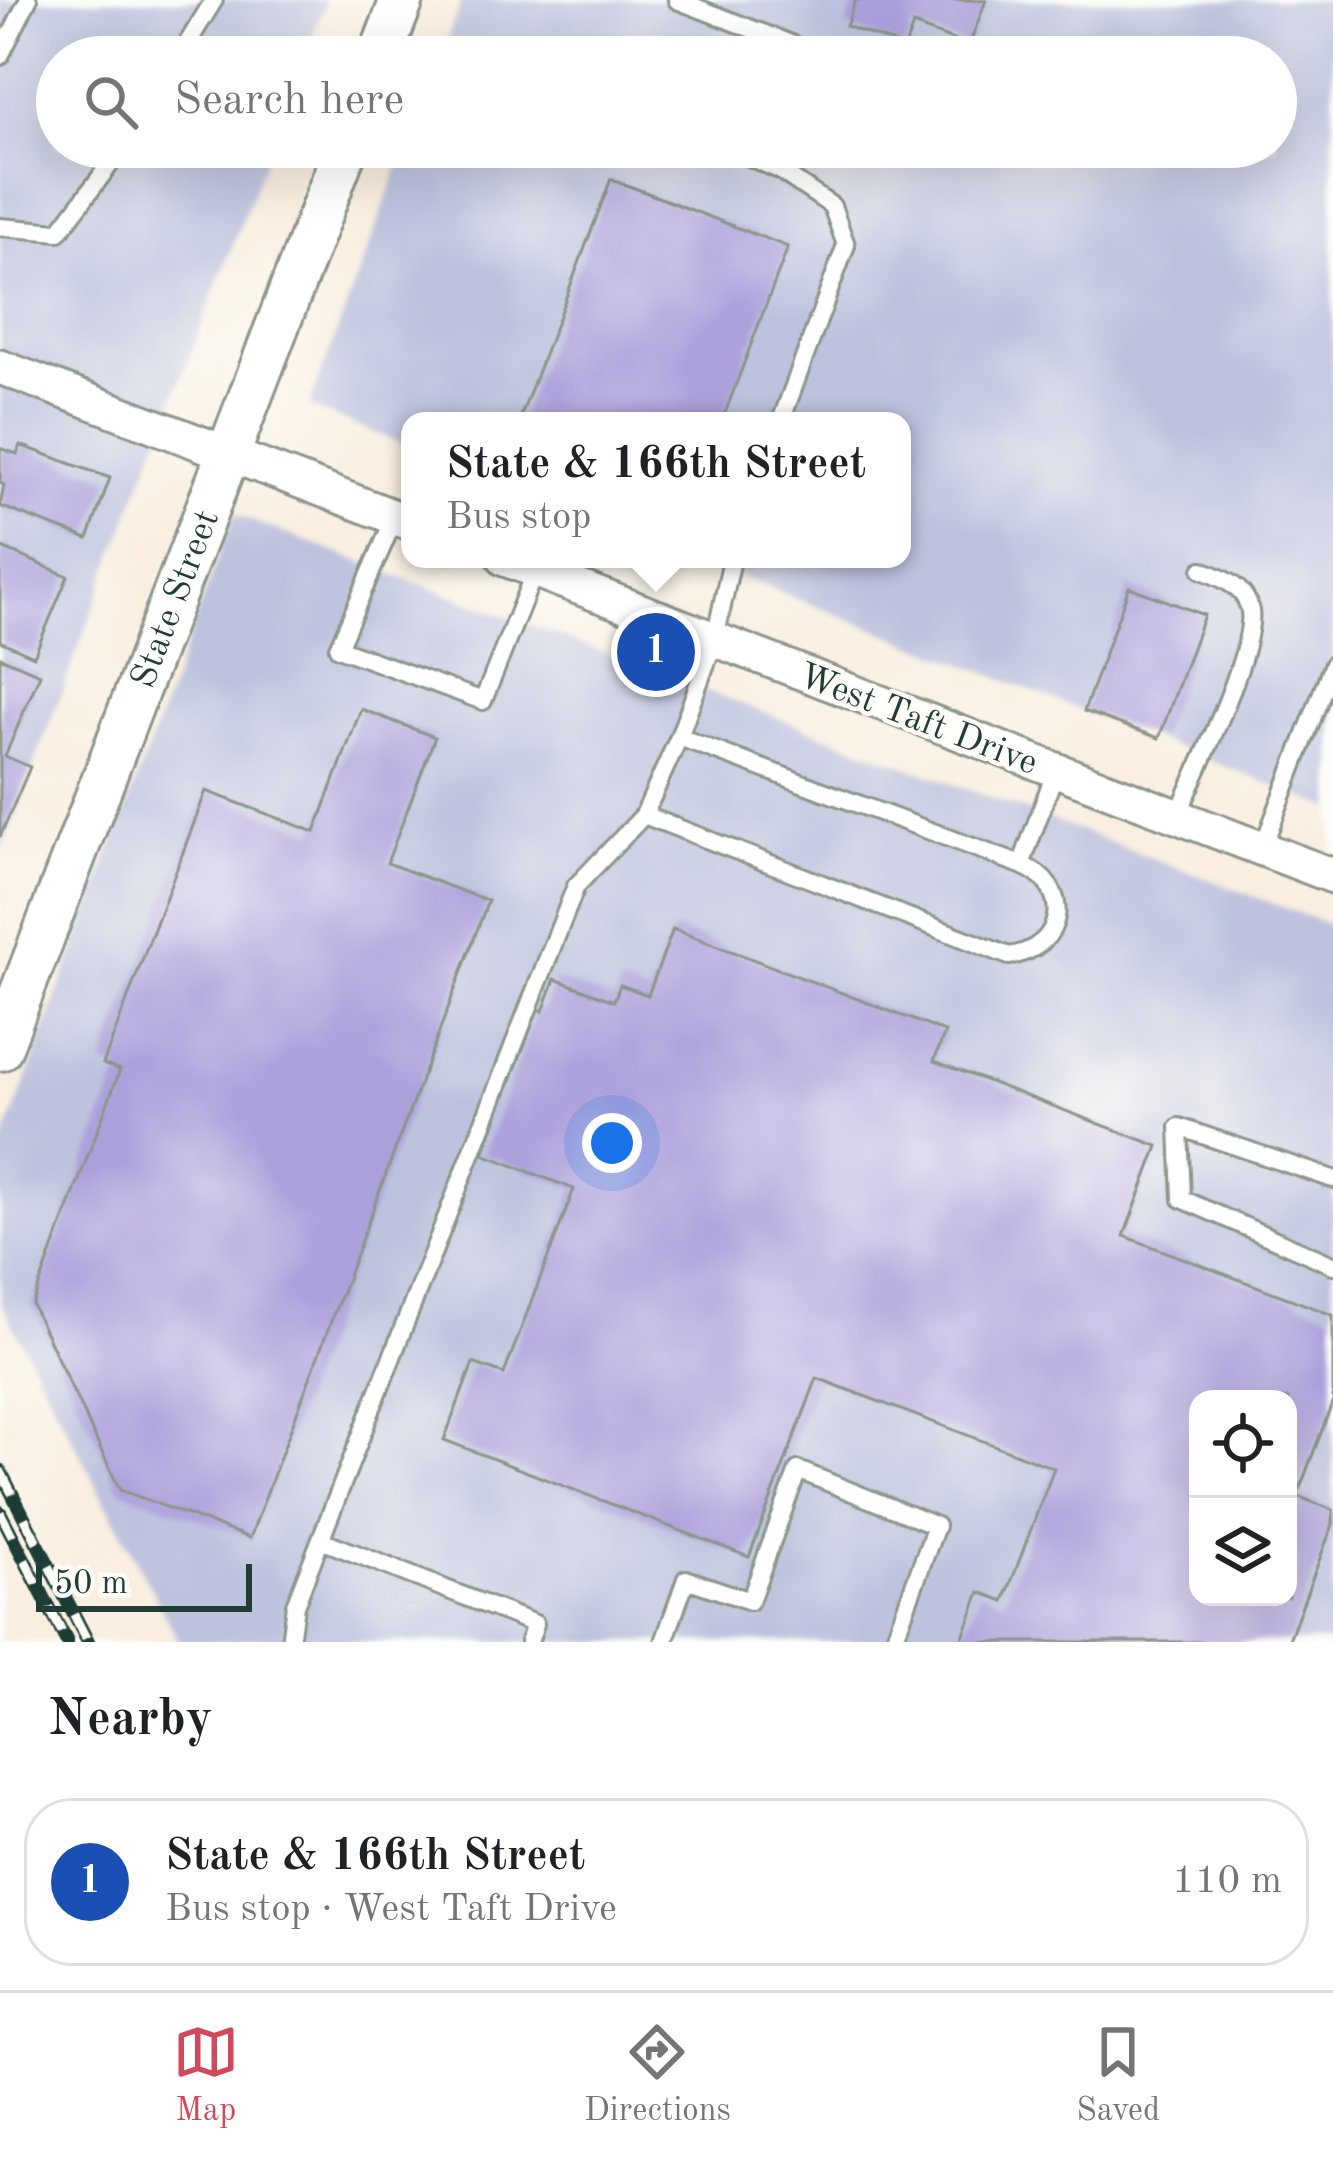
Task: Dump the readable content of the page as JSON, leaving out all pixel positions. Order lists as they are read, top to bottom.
{
  "streets": {
    "street": ["State Street", "West Taft Drive"]
  },
  "scale_bar": "50 m",
  "page": {
    "search": "Search here",
    "popup": ["State & 166th Street", "Bus stop"],
    "pins": "1",
    "scale": "50 m",
    "heading": "Nearby",
    "list": [
      {
        "mark": "1",
        "name": "State & 166th Street",
        "note": "Bus stop · West Taft Drive",
        "value": "110 m"
      }
    ],
    "nav": ["Map", "Directions", "Saved"]
  }
}
